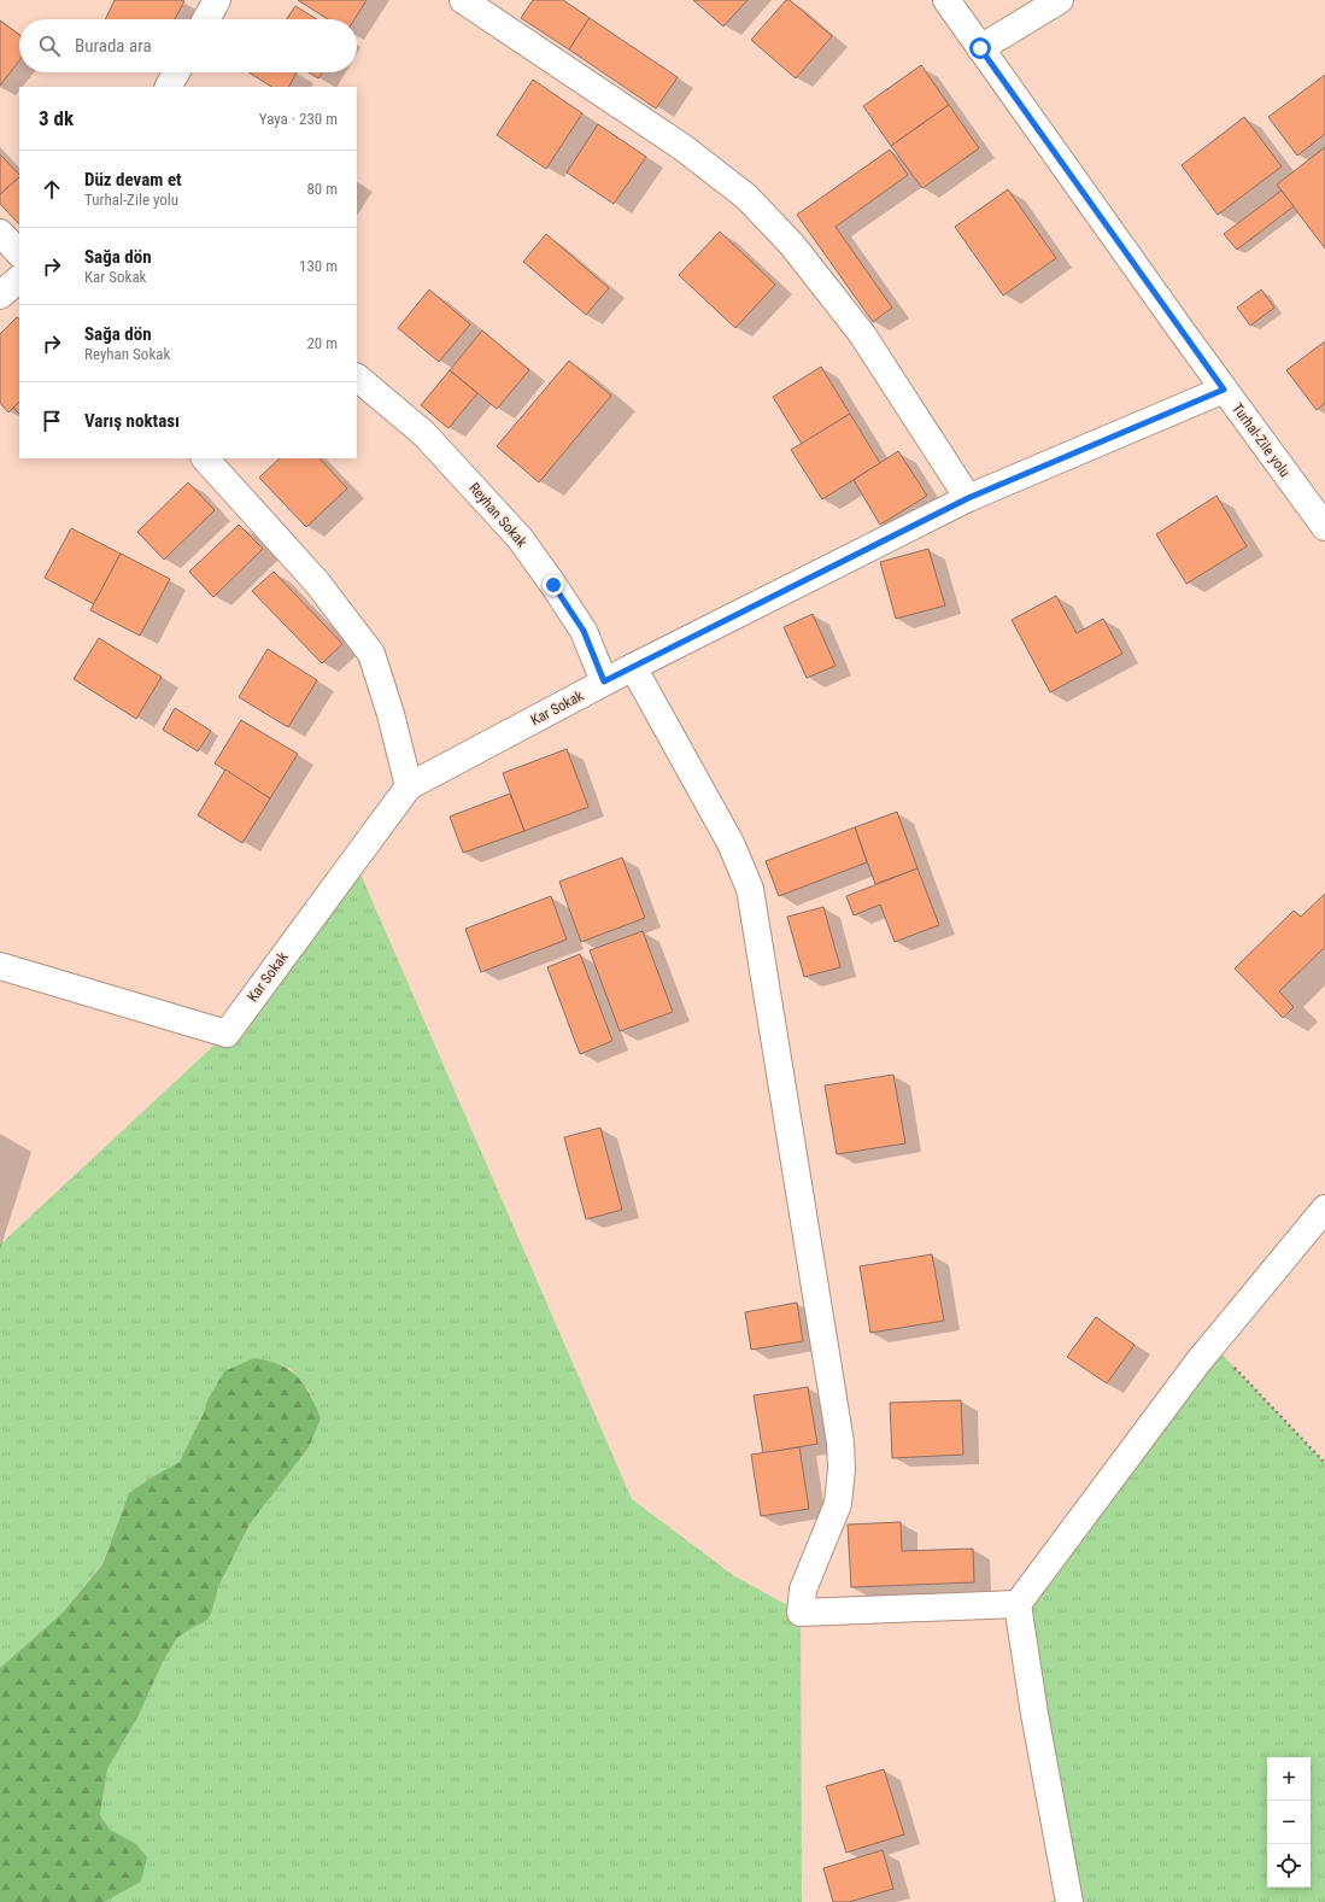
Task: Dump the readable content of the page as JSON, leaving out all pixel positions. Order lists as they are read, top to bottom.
{
  "streets": {
    "street": ["Turhal-Zile yolu", "Reyhan Sokak", "Kar Sokak"]
  },
  "crossings": [
    ["Turhal-Zile yolu", "Kar Sokak"],
    ["Reyhan Sokak", "Kar Sokak"]
  ],
  "page": {
    "search": "Burada ara",
    "heading": ["3 dk", "Yaya · 230 m"],
    "list": [
      ["Düz devam et", "Turhal-Zile yolu", "80 m"],
      ["Sağa dön", "Kar Sokak", "130 m"],
      ["Sağa dön", "Reyhan Sokak", "20 m"],
      "Varış noktası"
    ],
    "map_buttons": ["+", "−"]
  }
}
